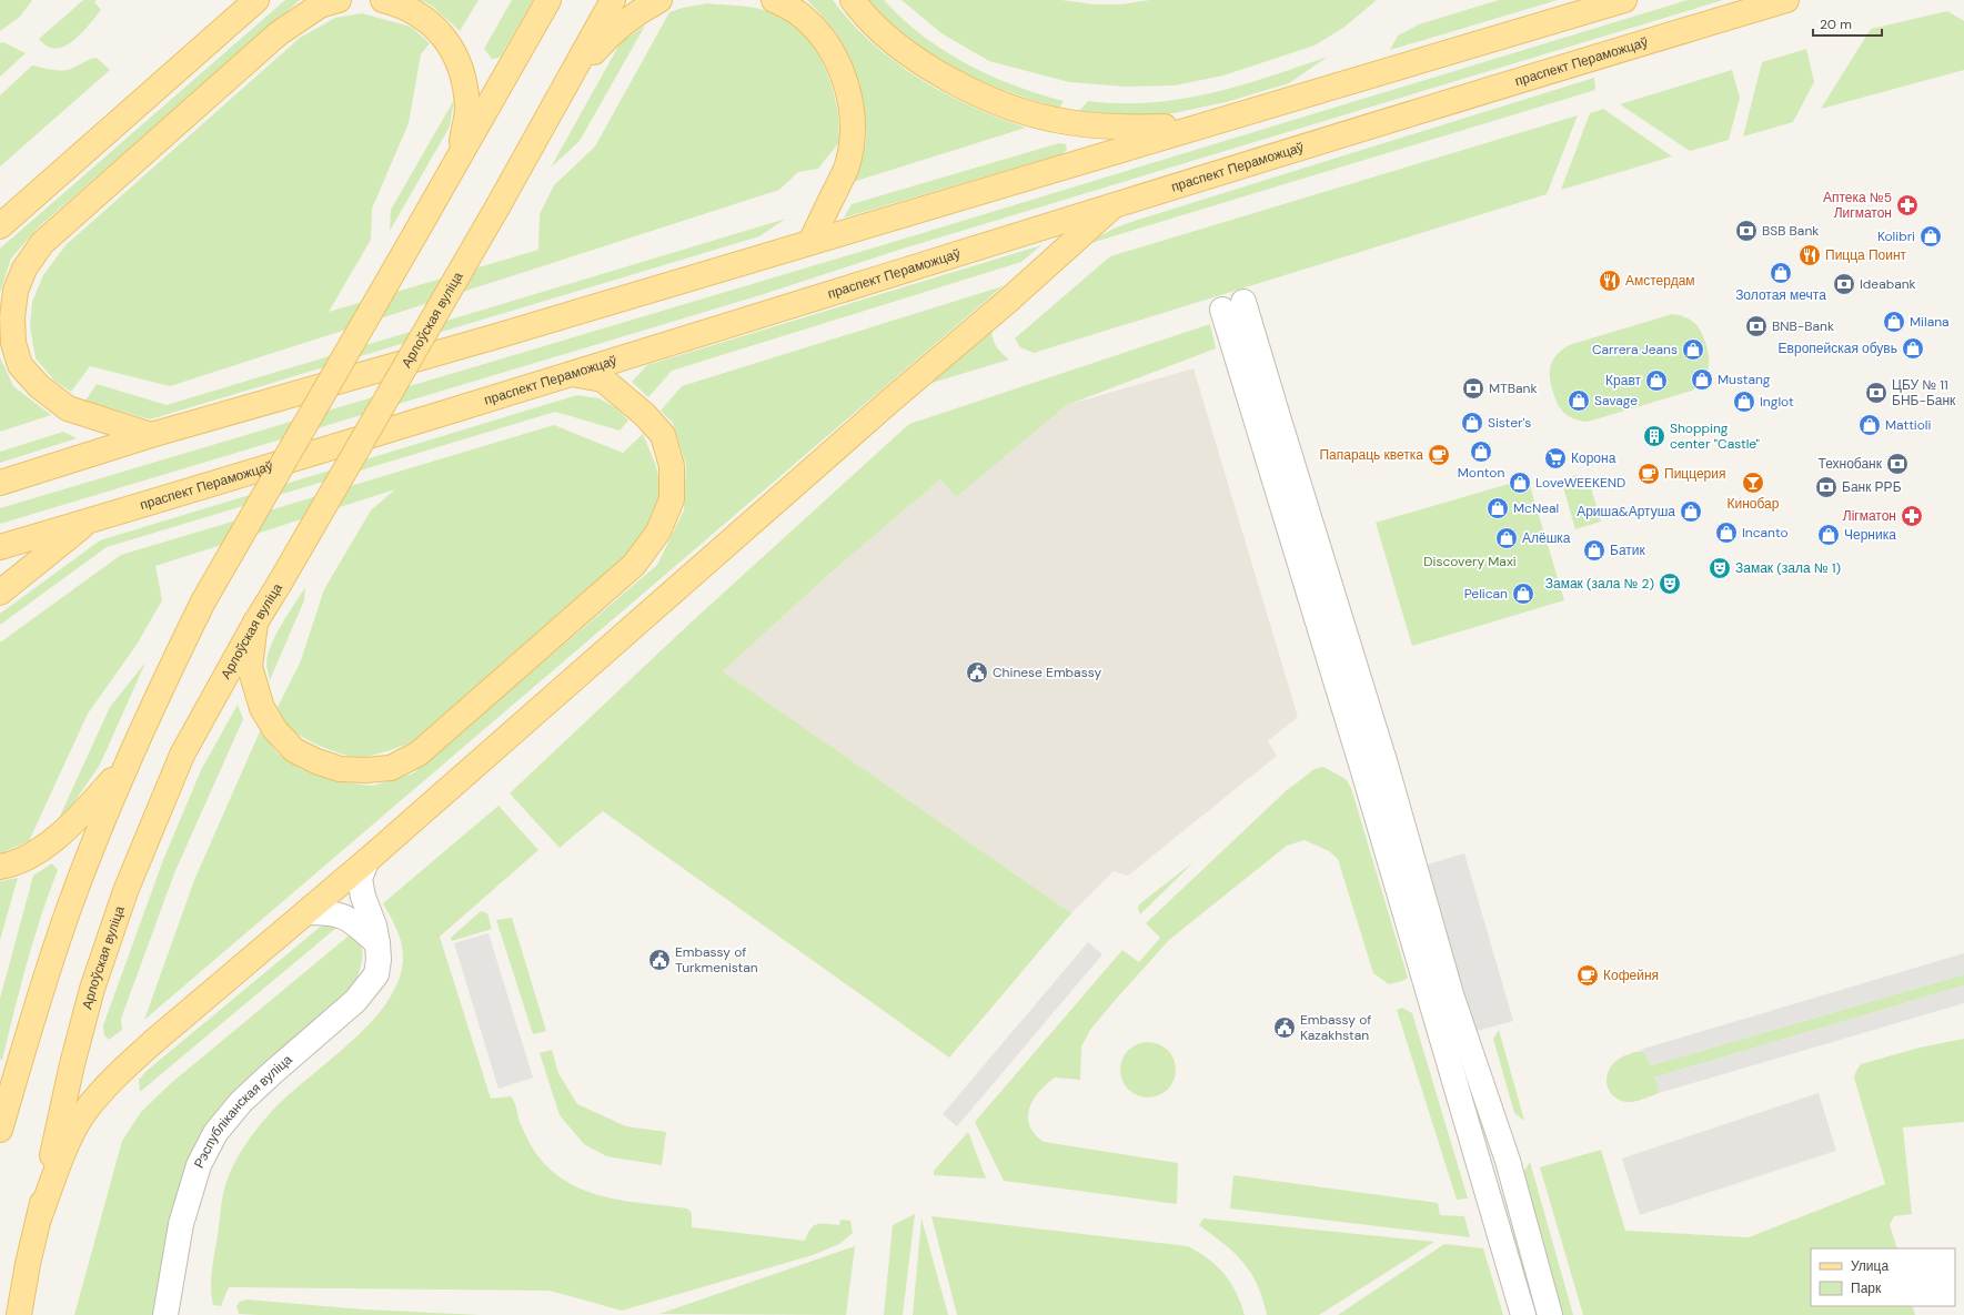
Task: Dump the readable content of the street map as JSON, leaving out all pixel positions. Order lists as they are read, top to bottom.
{
  "streets": {
    "main road": ["праспект Пераможцаў", "Арлоўская вуліца"],
    "street": ["Рэспубліканская вуліца"]
  },
  "parks": ["Discovery Maxi"],
  "places": {
    "pharmacy": ["Аптека №5 Лигматон", "Лігматон"],
    "bank": [
      "BSB Bank",
      "Ideabank",
      "BNB-Bank",
      "MTBank",
      "ЦБУ № 11 БНБ-Банк",
      "Технобанк",
      "Банк РРБ"
    ],
    "shop": [
      "Kolibri",
      "Золотая мечта",
      "Milana",
      "Европейская обувь",
      "Carrera Jeans",
      "Mustang",
      "Кравт",
      "Savage",
      "Inglot",
      "Sister's",
      "Mattioli",
      "Monton",
      "LoveWEEKEND",
      "McNeal",
      "Ариша&Артуша",
      "Incanto",
      "Черника",
      "Алёшка",
      "Батик",
      "Pelican"
    ],
    "restaurant": ["Пицца Поинт", "Амстердам"],
    "building": ["Shopping center \"Castle\""],
    "cafe": ["Папараць кветка", "Пиццерия", "Кофейня"],
    "supermarket": ["Корона"],
    "bar": ["Кинобар"],
    "theatre": ["Замак (зала № 1)", "Замак (зала № 2)"],
    "public building": ["Chinese Embassy", "Embassy of Turkmenistan", "Embassy of Kazakhstan"]
  },
  "legend": ["Улица", "Парк"],
  "scale_bar": "20 m"
}
